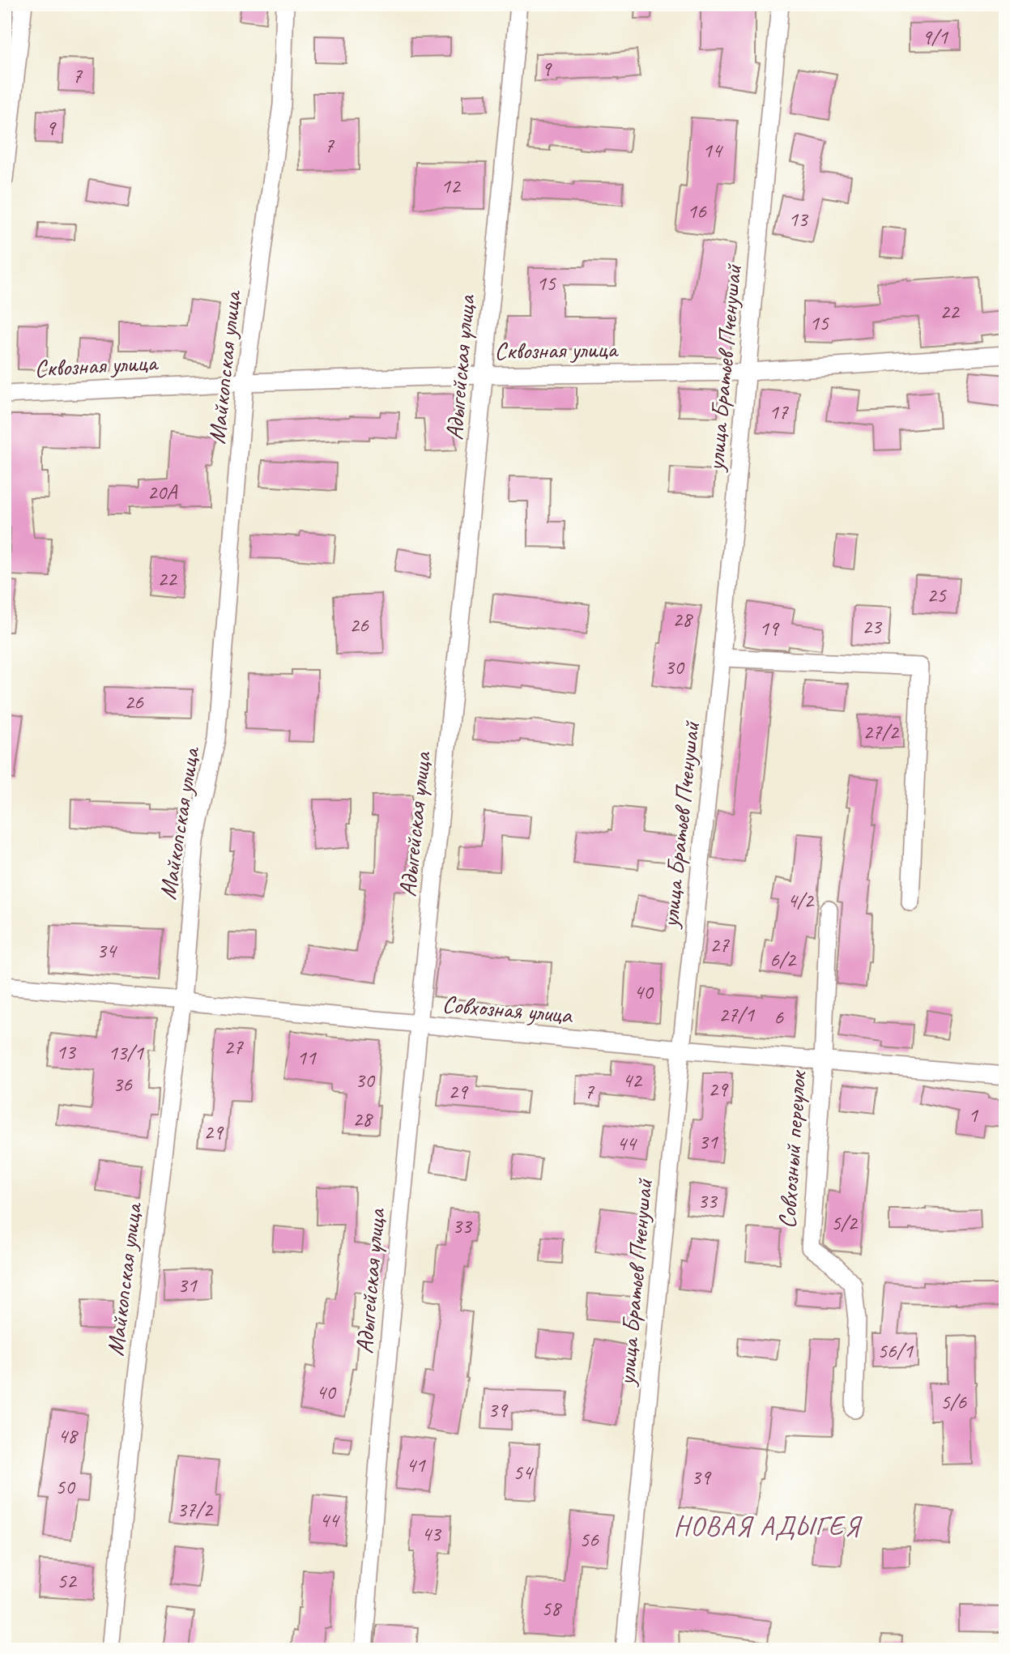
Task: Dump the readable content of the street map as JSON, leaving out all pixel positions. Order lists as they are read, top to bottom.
{
  "streets": {
    "street": [
      "Сквозная улица",
      "Майкопская улица",
      "Адыгейская улица",
      "улица Братьев Пченушай",
      "Совхозная улица",
      "Совхозный переулок"
    ]
  },
  "crossings": [
    ["Сквозная улица", "Майкопская улица"],
    ["Сквозная улица", "Адыгейская улица"],
    ["Сквозная улица", "улица Братьев Пченушай"],
    ["Майкопская улица", "Совхозная улица"],
    ["Адыгейская улица", "Совхозная улица"],
    ["улица Братьев Пченушай", "Совхозная улица"],
    ["Совхозная улица", "Совхозный переулок"]
  ],
  "districts": ["НОВАЯ АДЫГЕЯ"],
  "house_numbers": [
    "9/1",
    "9",
    "7",
    "9",
    "7",
    "14",
    "12",
    "16",
    "13",
    "15",
    "22",
    "15",
    "17",
    "20А",
    "22",
    "25",
    "28",
    "26",
    "23",
    "19",
    "30",
    "26",
    "27/2",
    "4/2",
    "27",
    "34",
    "6/2",
    "40",
    "27/1",
    "6",
    "27",
    "13",
    "13/1",
    "11",
    "30",
    "42",
    "36",
    "29",
    "29",
    "7",
    "1",
    "28",
    "29",
    "31",
    "44",
    "33",
    "5/2",
    "33",
    "31",
    "56/1",
    "40",
    "5/6",
    "39",
    "48",
    "41",
    "54",
    "39",
    "50",
    "37/2",
    "44",
    "43",
    "56",
    "52",
    "58"
  ]
}
